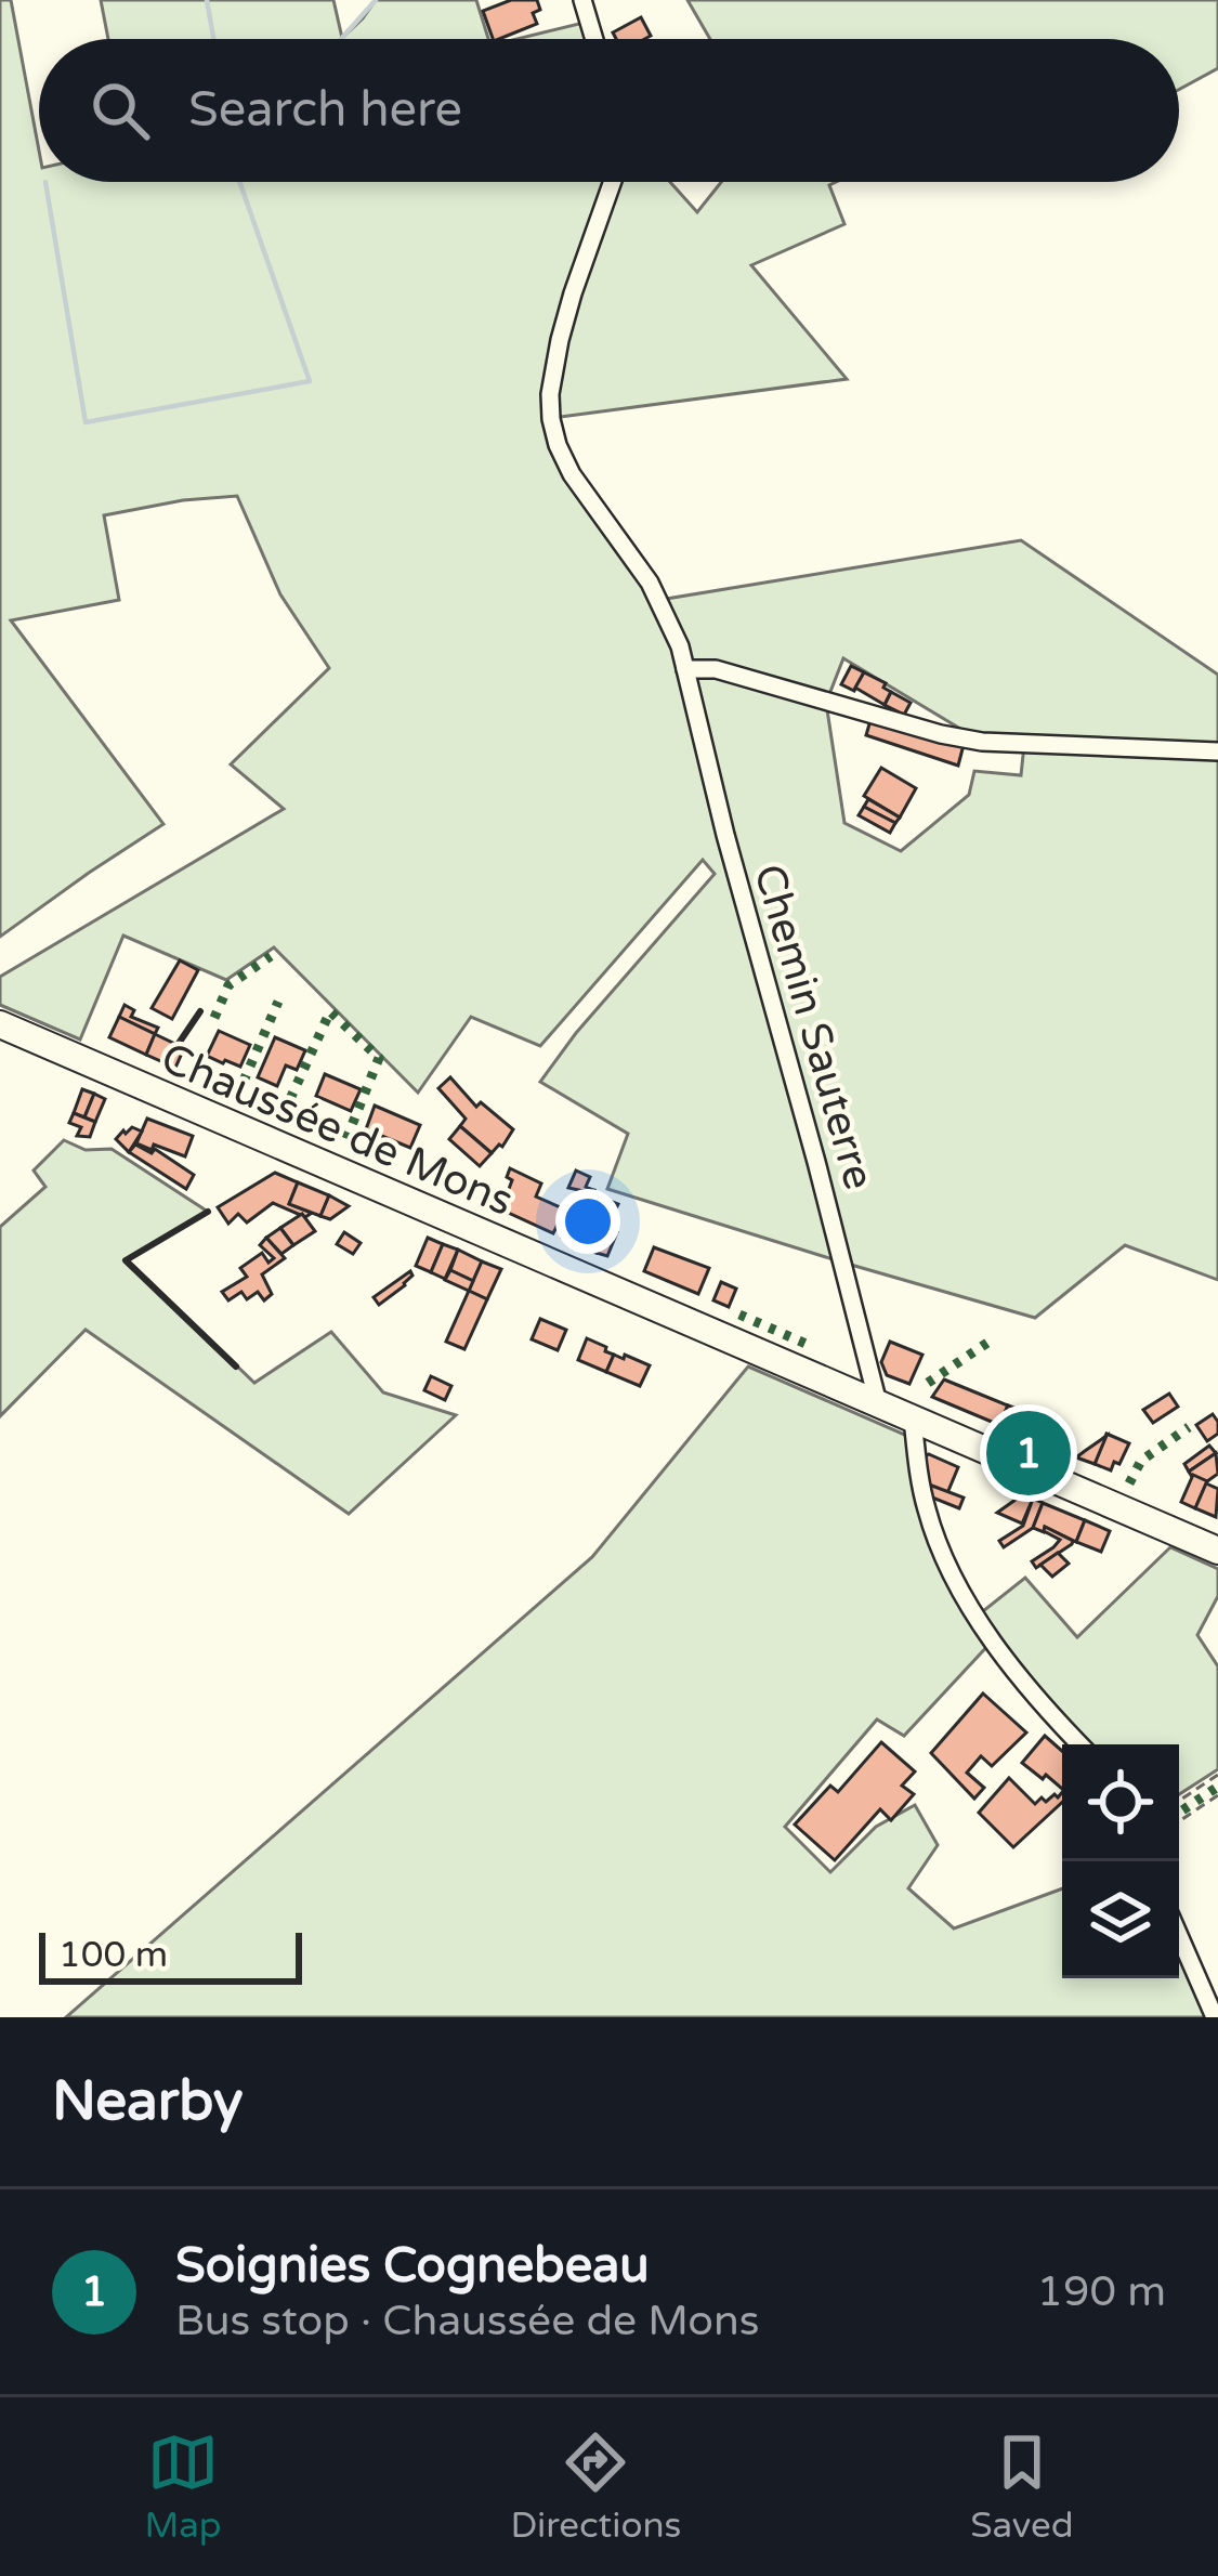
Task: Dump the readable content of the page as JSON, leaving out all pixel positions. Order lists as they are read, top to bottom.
{
  "streets": {
    "main road": ["Chaussée de Mons"],
    "street": ["Chemin Sauterre"]
  },
  "crossings": [
    ["Chemin Sauterre", "Chaussée de Mons"]
  ],
  "scale_bar": "100 m",
  "page": {
    "search": "Search here",
    "pins": "1",
    "scale": "100 m",
    "heading": "Nearby",
    "list": [
      {
        "mark": "1",
        "name": "Soignies Cognebeau",
        "note": "Bus stop · Chaussée de Mons",
        "value": "190 m"
      }
    ],
    "nav": ["Map", "Directions", "Saved"]
  }
}
